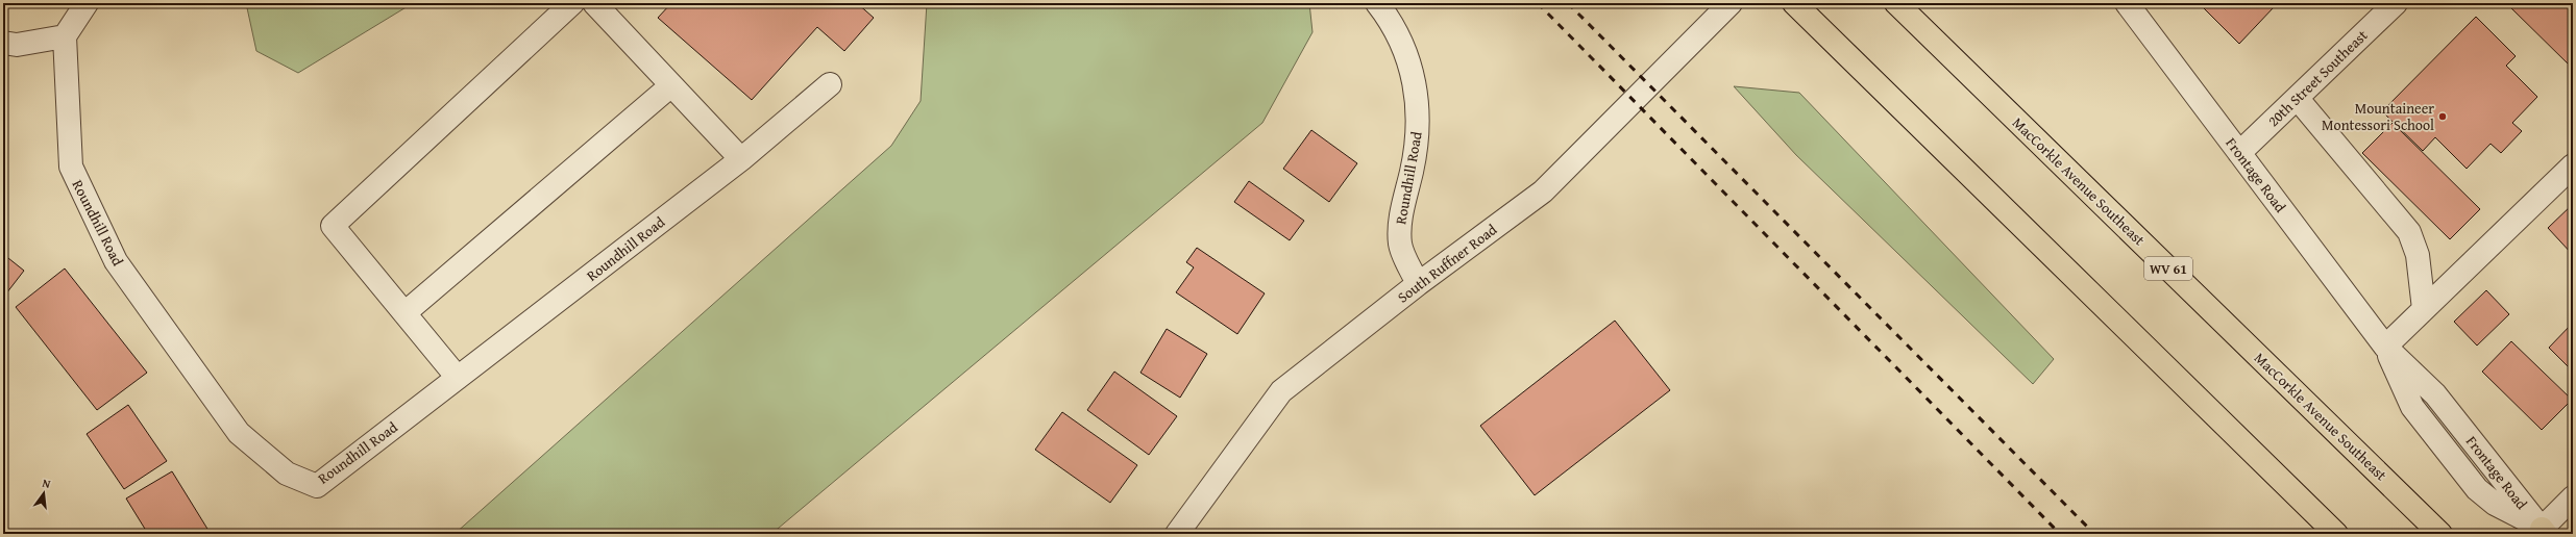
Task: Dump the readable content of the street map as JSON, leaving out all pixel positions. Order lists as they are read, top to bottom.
{
  "streets": {
    "main road": ["MacCorkle Avenue Southeast", "WV 61"],
    "street": [
      "20th Street Southeast",
      "Frontage Road",
      "Roundhill Road",
      "South Ruffner Road"
    ]
  },
  "crossings": [
    ["20th Street Southeast", "Frontage Road"],
    ["Roundhill Road", "South Ruffner Road"]
  ],
  "places": ["Mountaineer Montessori School"],
  "north": "top"
}
